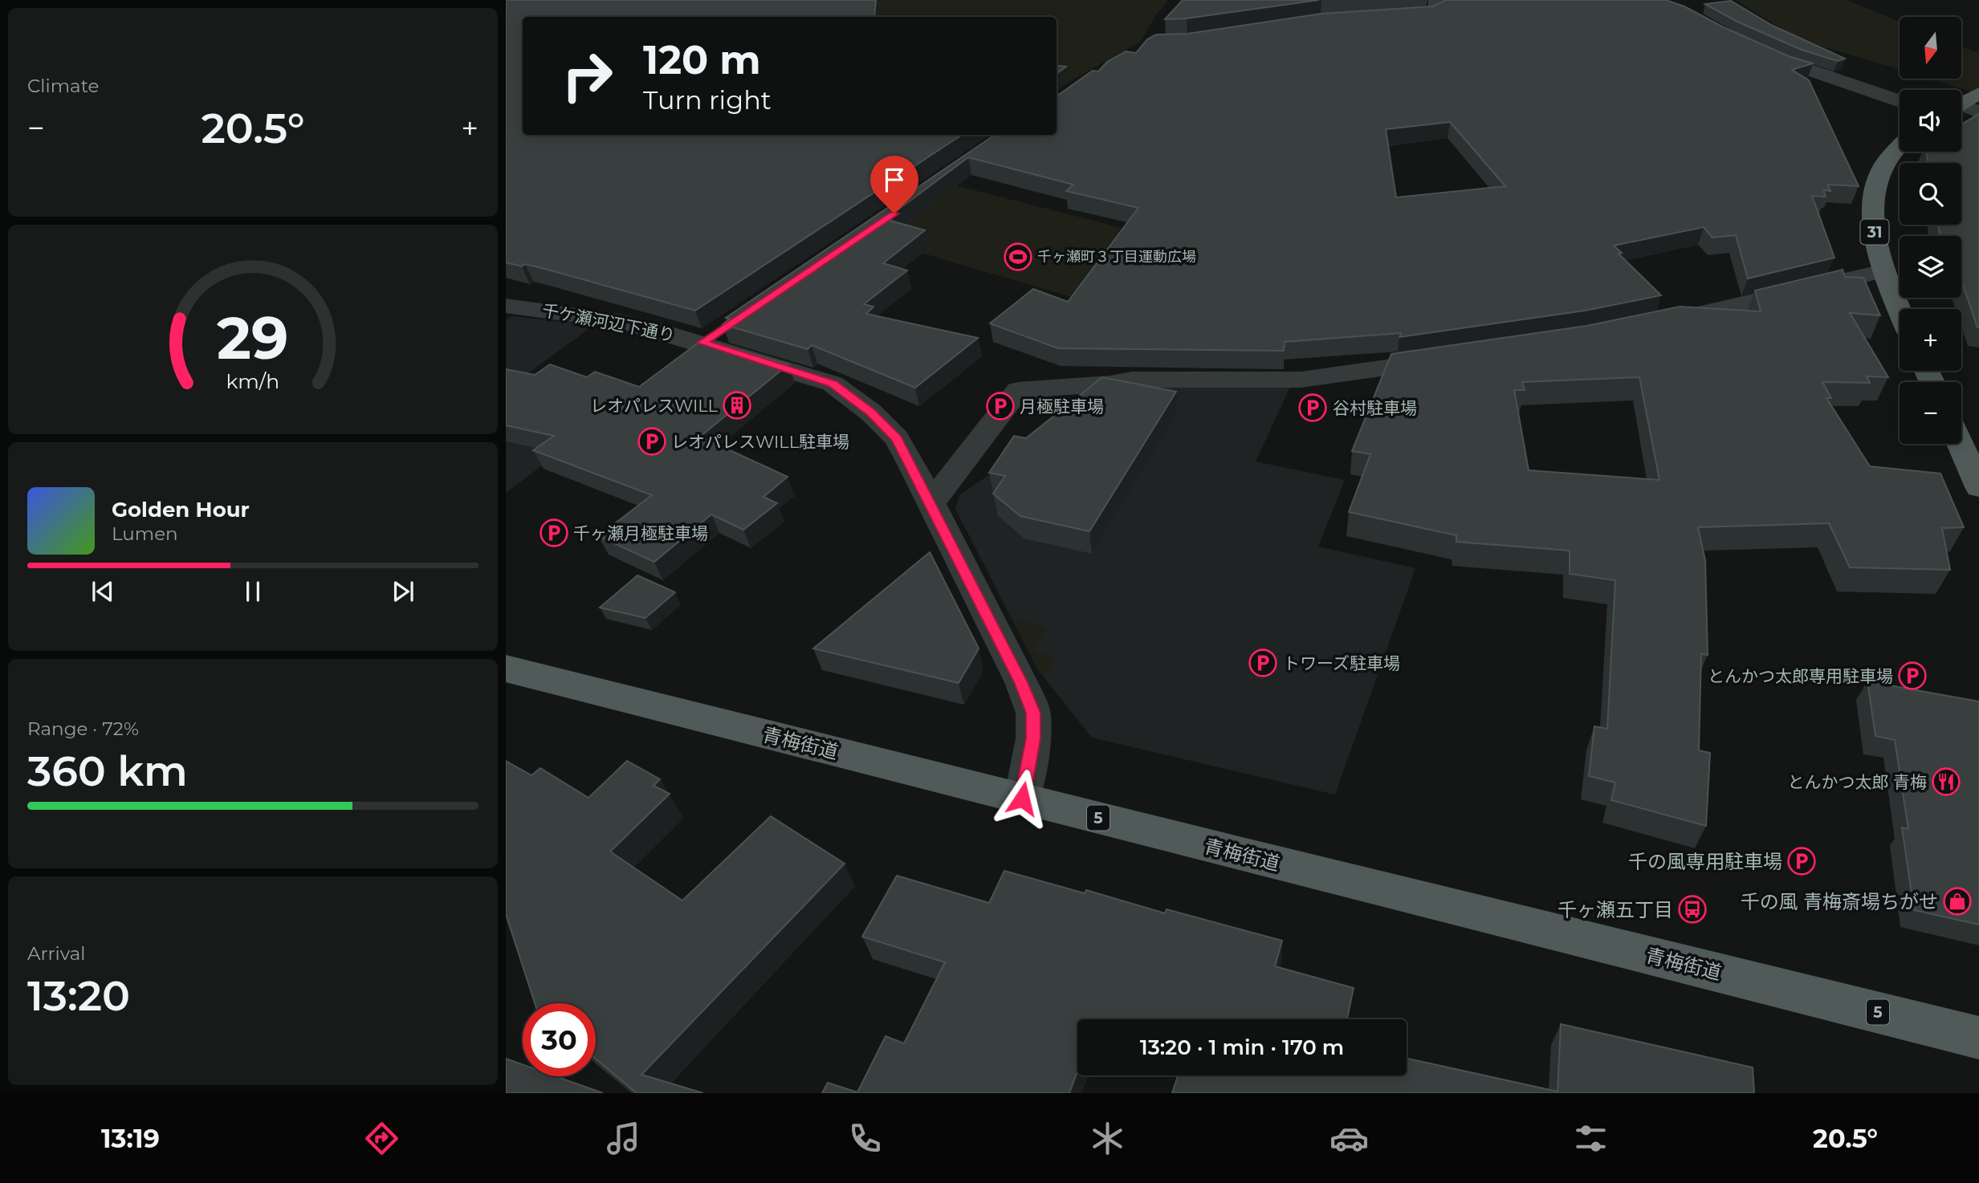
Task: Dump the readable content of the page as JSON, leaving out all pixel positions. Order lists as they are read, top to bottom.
{
  "streets": {
    "main road": ["31", "青梅街道", "5"],
    "street": ["千ケ瀬河辺下通り"]
  },
  "crossings": [
    ["千ケ瀬河辺下通り", "青梅街道"]
  ],
  "places": {
    "sports": ["千ヶ瀬町３丁目運動広場"],
    "building": ["レオパレスWILL"],
    "parking": [
      "月極駐車場",
      "谷村駐車場",
      "レオパレスWILL駐車場",
      "千ヶ瀬月極駐車場",
      "トワーズ駐車場",
      "とんかつ太郎専用駐車場",
      "千の風専用駐車場"
    ],
    "restaurant": ["とんかつ太郎 青梅"],
    "shop": ["千の風 青梅斎場ちがせ"],
    "bus stop": ["千ヶ瀬五丁目"]
  },
  "north": "bottom",
  "page": {
    "tile": [
      "Climate",
      ["Range · 72%", "360 km"],
      ["Arrival", "13:20"]
    ],
    "map_buttons": ["+", "−"],
    "turn": ["120 m", "Turn right"],
    "heat": ["−", "20.5°", "+"],
    "song": ["Golden Hour", "Lumen"],
    "limit": "30",
    "trip": "13:20 · 1 min · 170 m",
    "tabs": ["13:19", "20.5°"],
    "gauge": ["29", "km/h"]
  }
}
